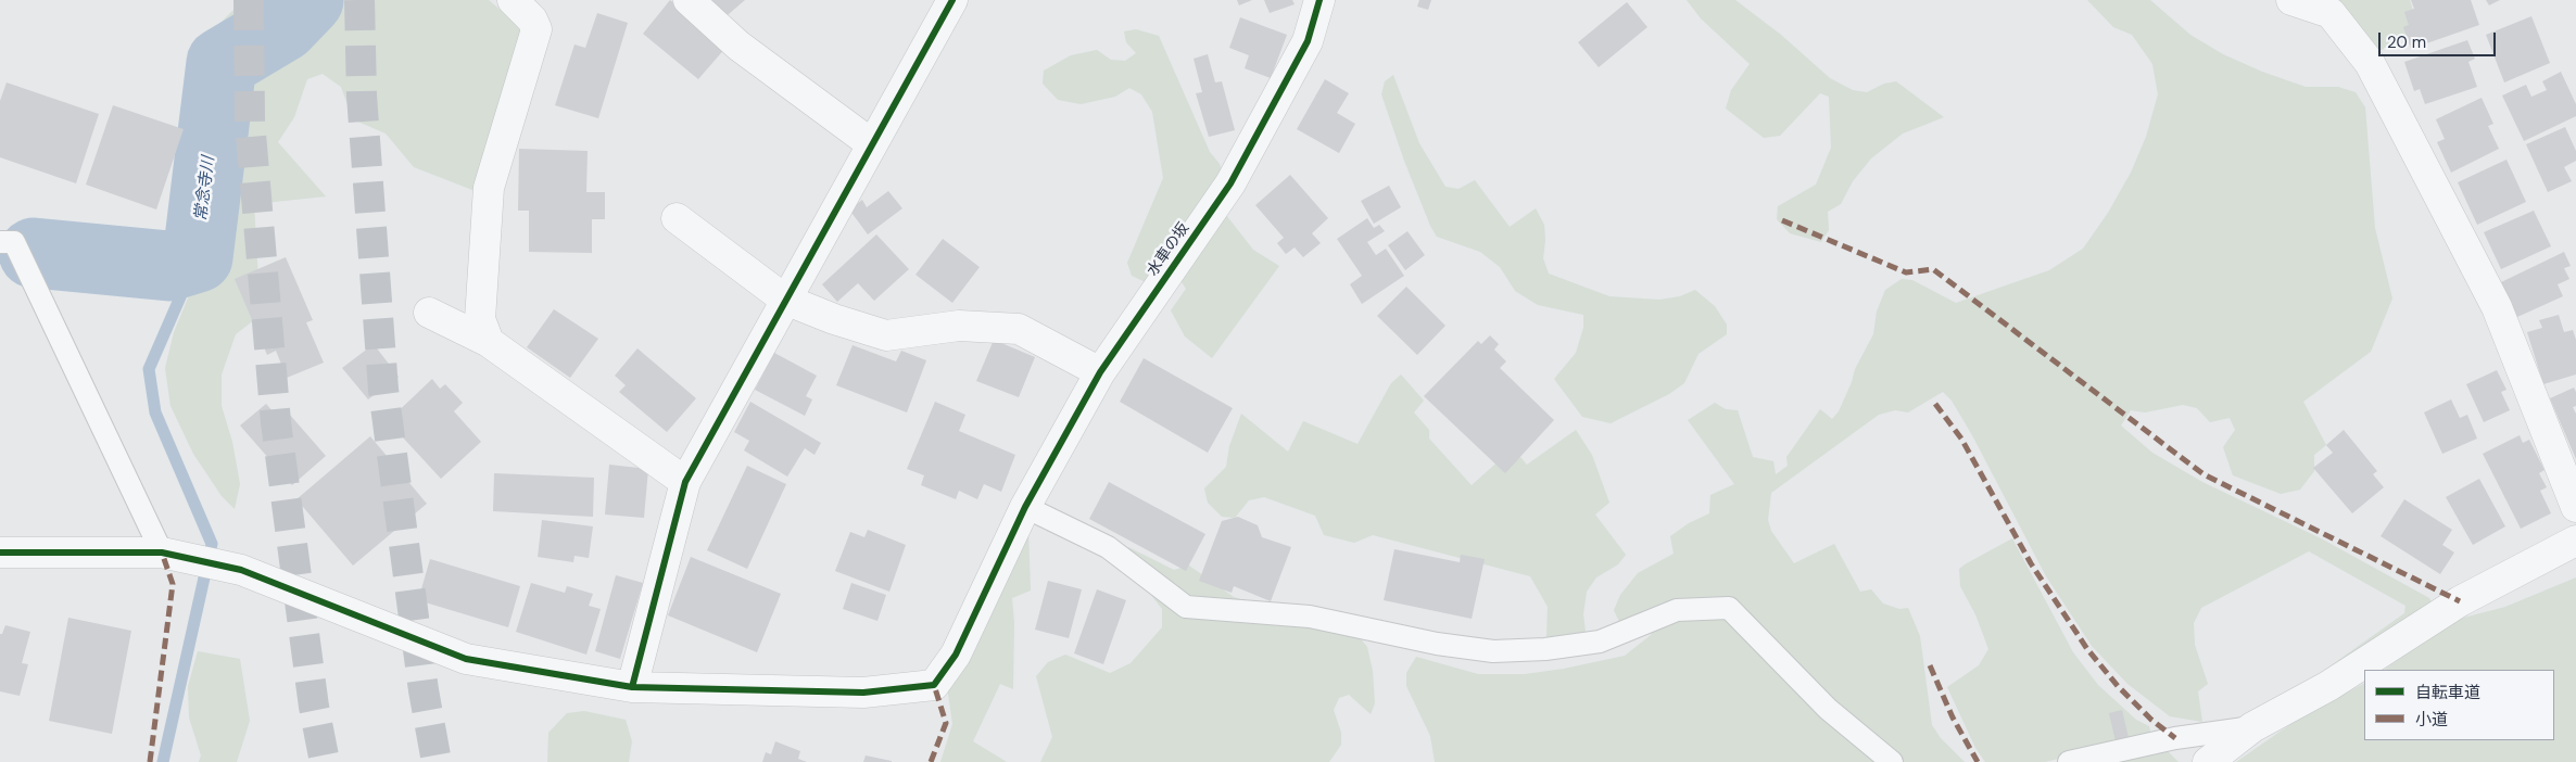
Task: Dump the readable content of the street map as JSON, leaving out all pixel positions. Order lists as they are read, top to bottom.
{
  "streets": {
    "street": ["水車の坂"]
  },
  "water": ["常念寺川"],
  "legend": ["自転車道", "小道"],
  "scale_bar": "20 m"
}
